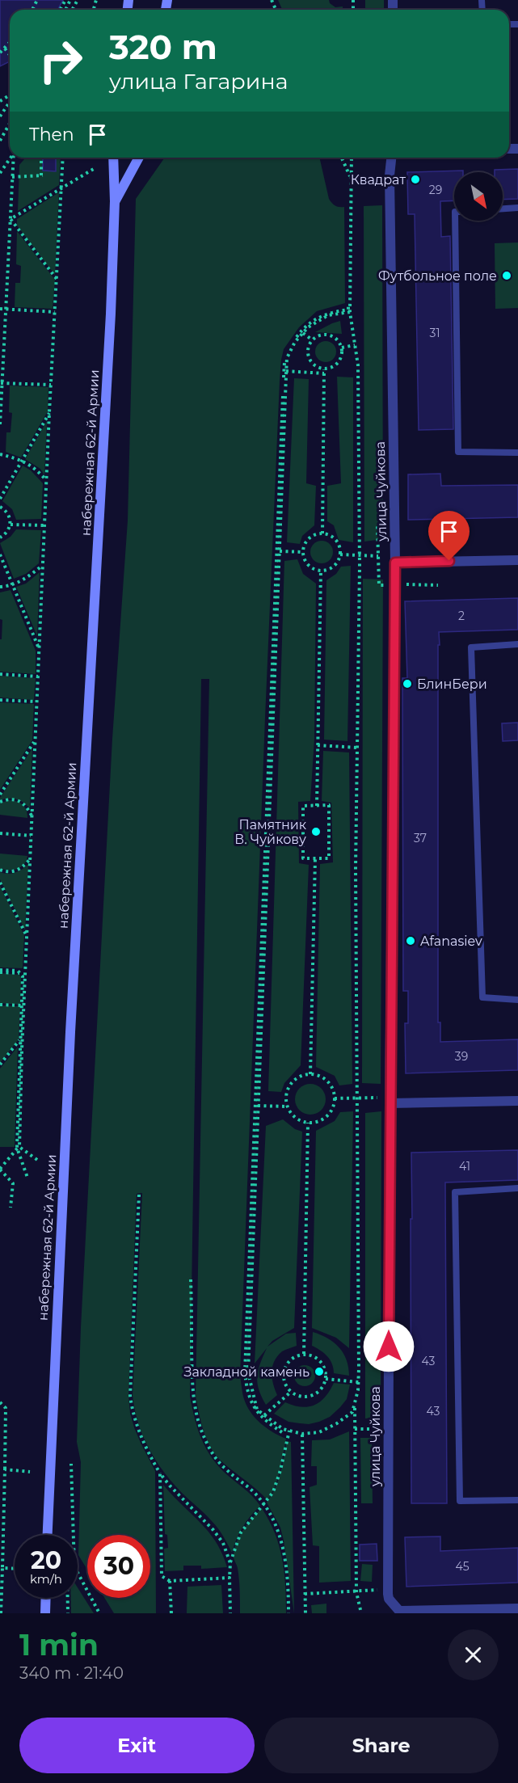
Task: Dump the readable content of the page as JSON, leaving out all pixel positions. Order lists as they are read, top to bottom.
{
  "streets": {
    "main road": ["набережная 62-й Армии"],
    "street": ["улица Чуйкова"]
  },
  "places": [
    "Квадрат",
    "Футбольное поле",
    "БлинБери",
    "Памятник В. Чуйкову",
    "Afanasiev",
    "Закладной камень"
  ],
  "house_numbers": [
    "29",
    "31",
    "2",
    "37",
    "39",
    "41",
    "43",
    "43",
    "45"
  ],
  "north": "bottom right",
  "page": {
    "turn": ["320 m", "улица Гагарина"],
    "then": "Then",
    "speed": "20 km/h",
    "limit": "30",
    "heading": ["1 min", "340 m · 21:40"],
    "buttons": ["Exit", "Share"]
  }
}
